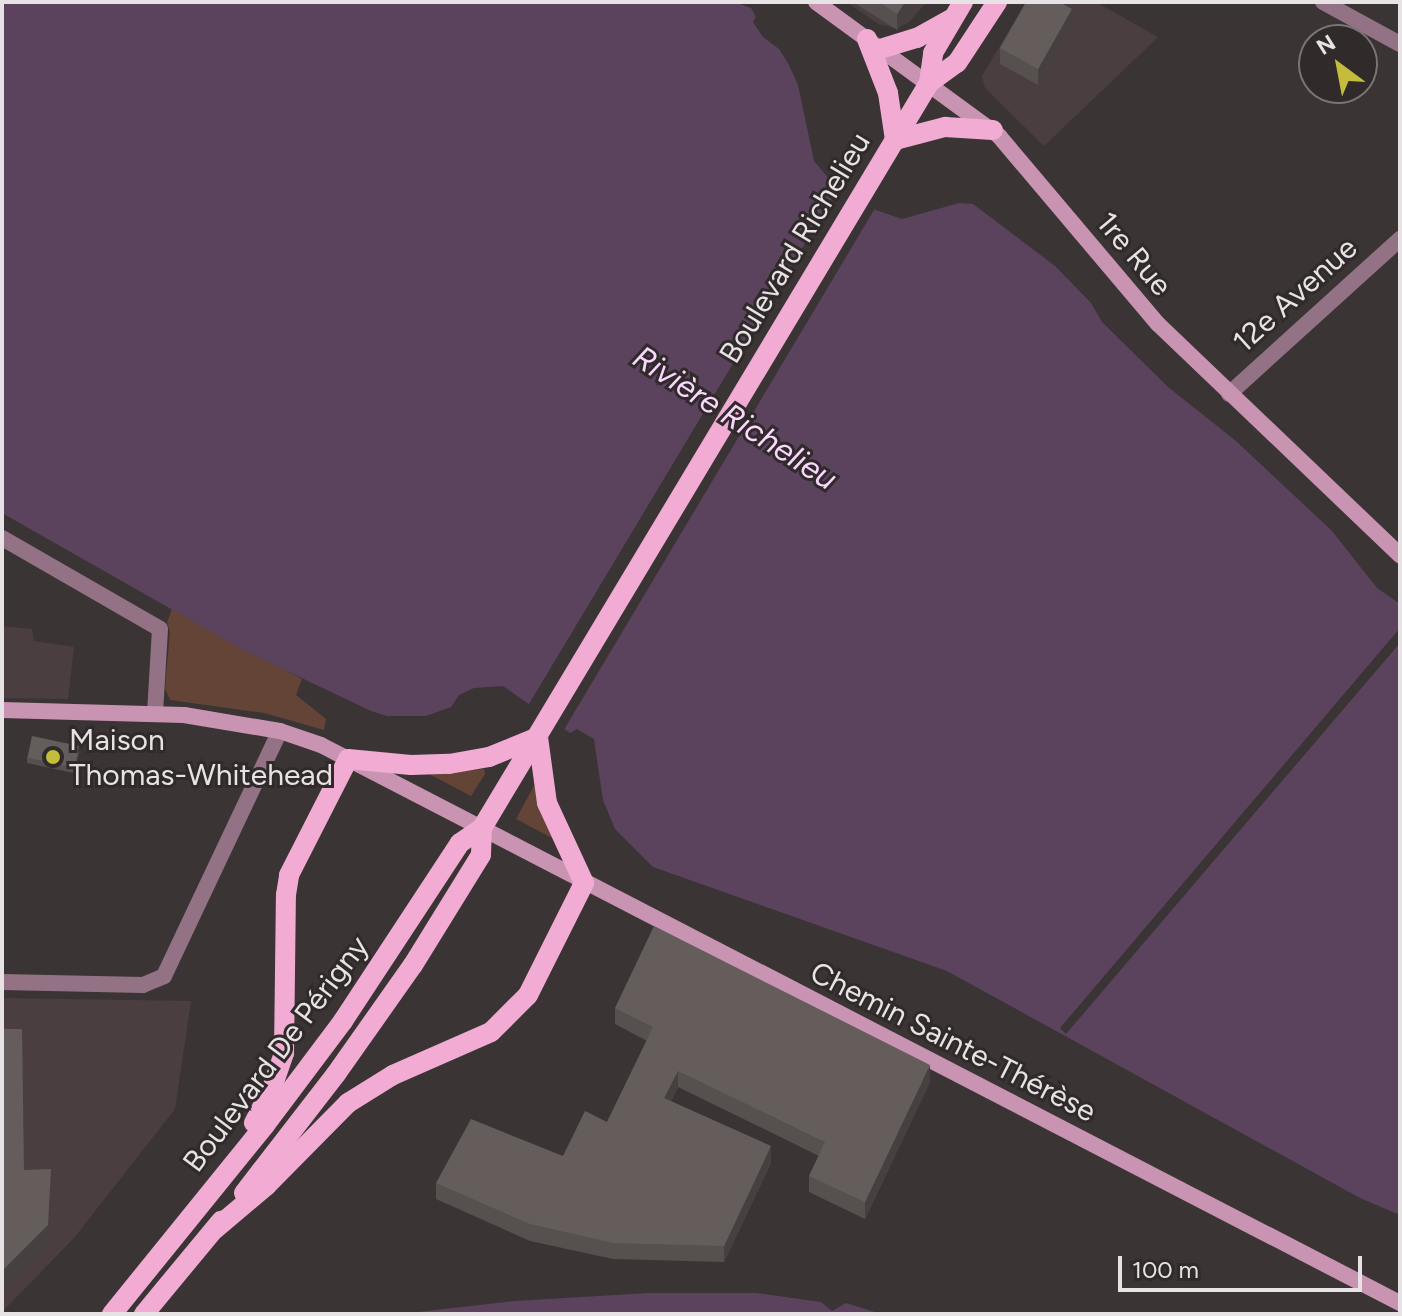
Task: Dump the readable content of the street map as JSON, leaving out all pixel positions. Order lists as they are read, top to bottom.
{
  "streets": {
    "main road": ["Boulevard Richelieu", "Boulevard De Périgny"],
    "street": ["1re Rue", "12e Avenue", "Chemin Sainte-Thérèse"]
  },
  "crossings": [
    ["Boulevard Richelieu", "1re Rue"],
    ["Boulevard Richelieu", "Boulevard De Périgny"],
    ["1re Rue", "12e Avenue"],
    ["Chemin Sainte-Thérèse", "Boulevard De Périgny"]
  ],
  "water": ["Rivière Richelieu"],
  "places": ["Maison Thomas-Whitehead"],
  "scale_bar": "100 m",
  "north": "top left"
}
